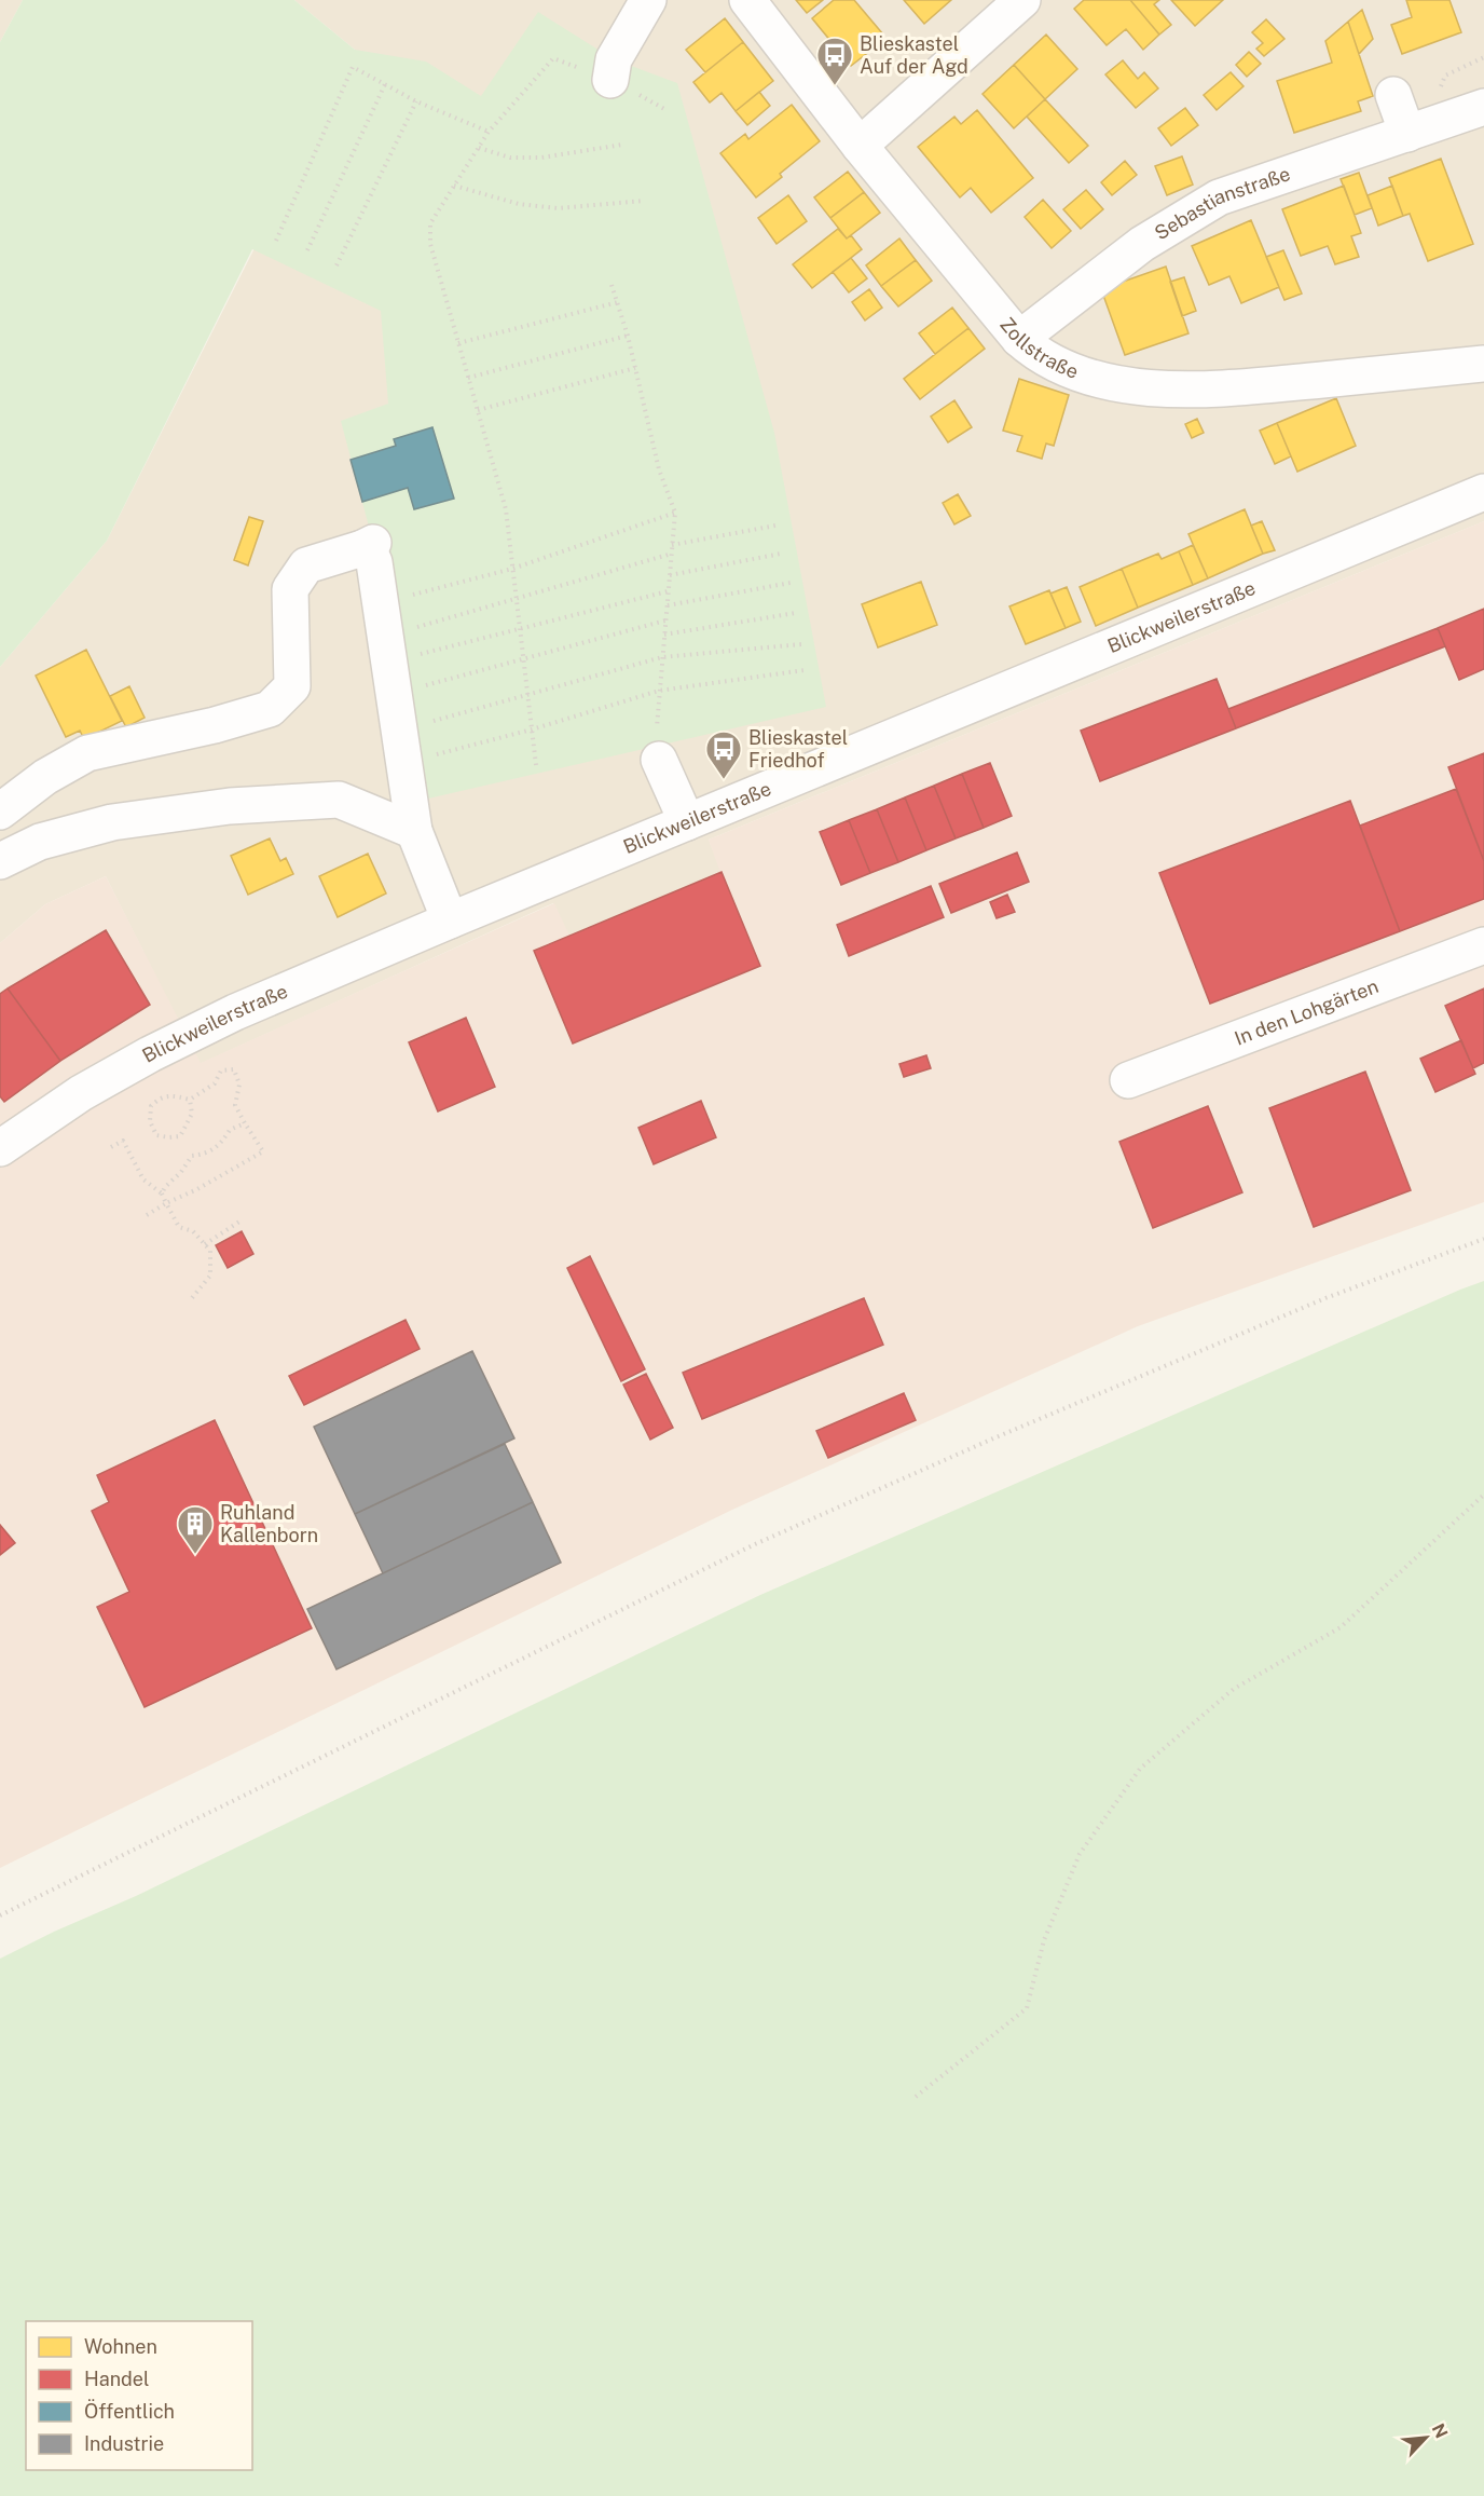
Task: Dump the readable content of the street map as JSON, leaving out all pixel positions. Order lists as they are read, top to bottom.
{
  "streets": {
    "street": [
      "Sebastianstraße",
      "Zollstraße",
      "Blickweilerstraße",
      "In den Lohgärten"
    ]
  },
  "crossings": [
    ["Sebastianstraße", "Zollstraße"]
  ],
  "places": {
    "bus stop": ["Blieskastel Auf der Agd", "Blieskastel Friedhof"],
    "building": ["Ruhland Kallenborn"]
  },
  "legend": [
    "Wohnen",
    "Handel",
    "Öffentlich",
    "Industrie"
  ],
  "north": "top right"
}
